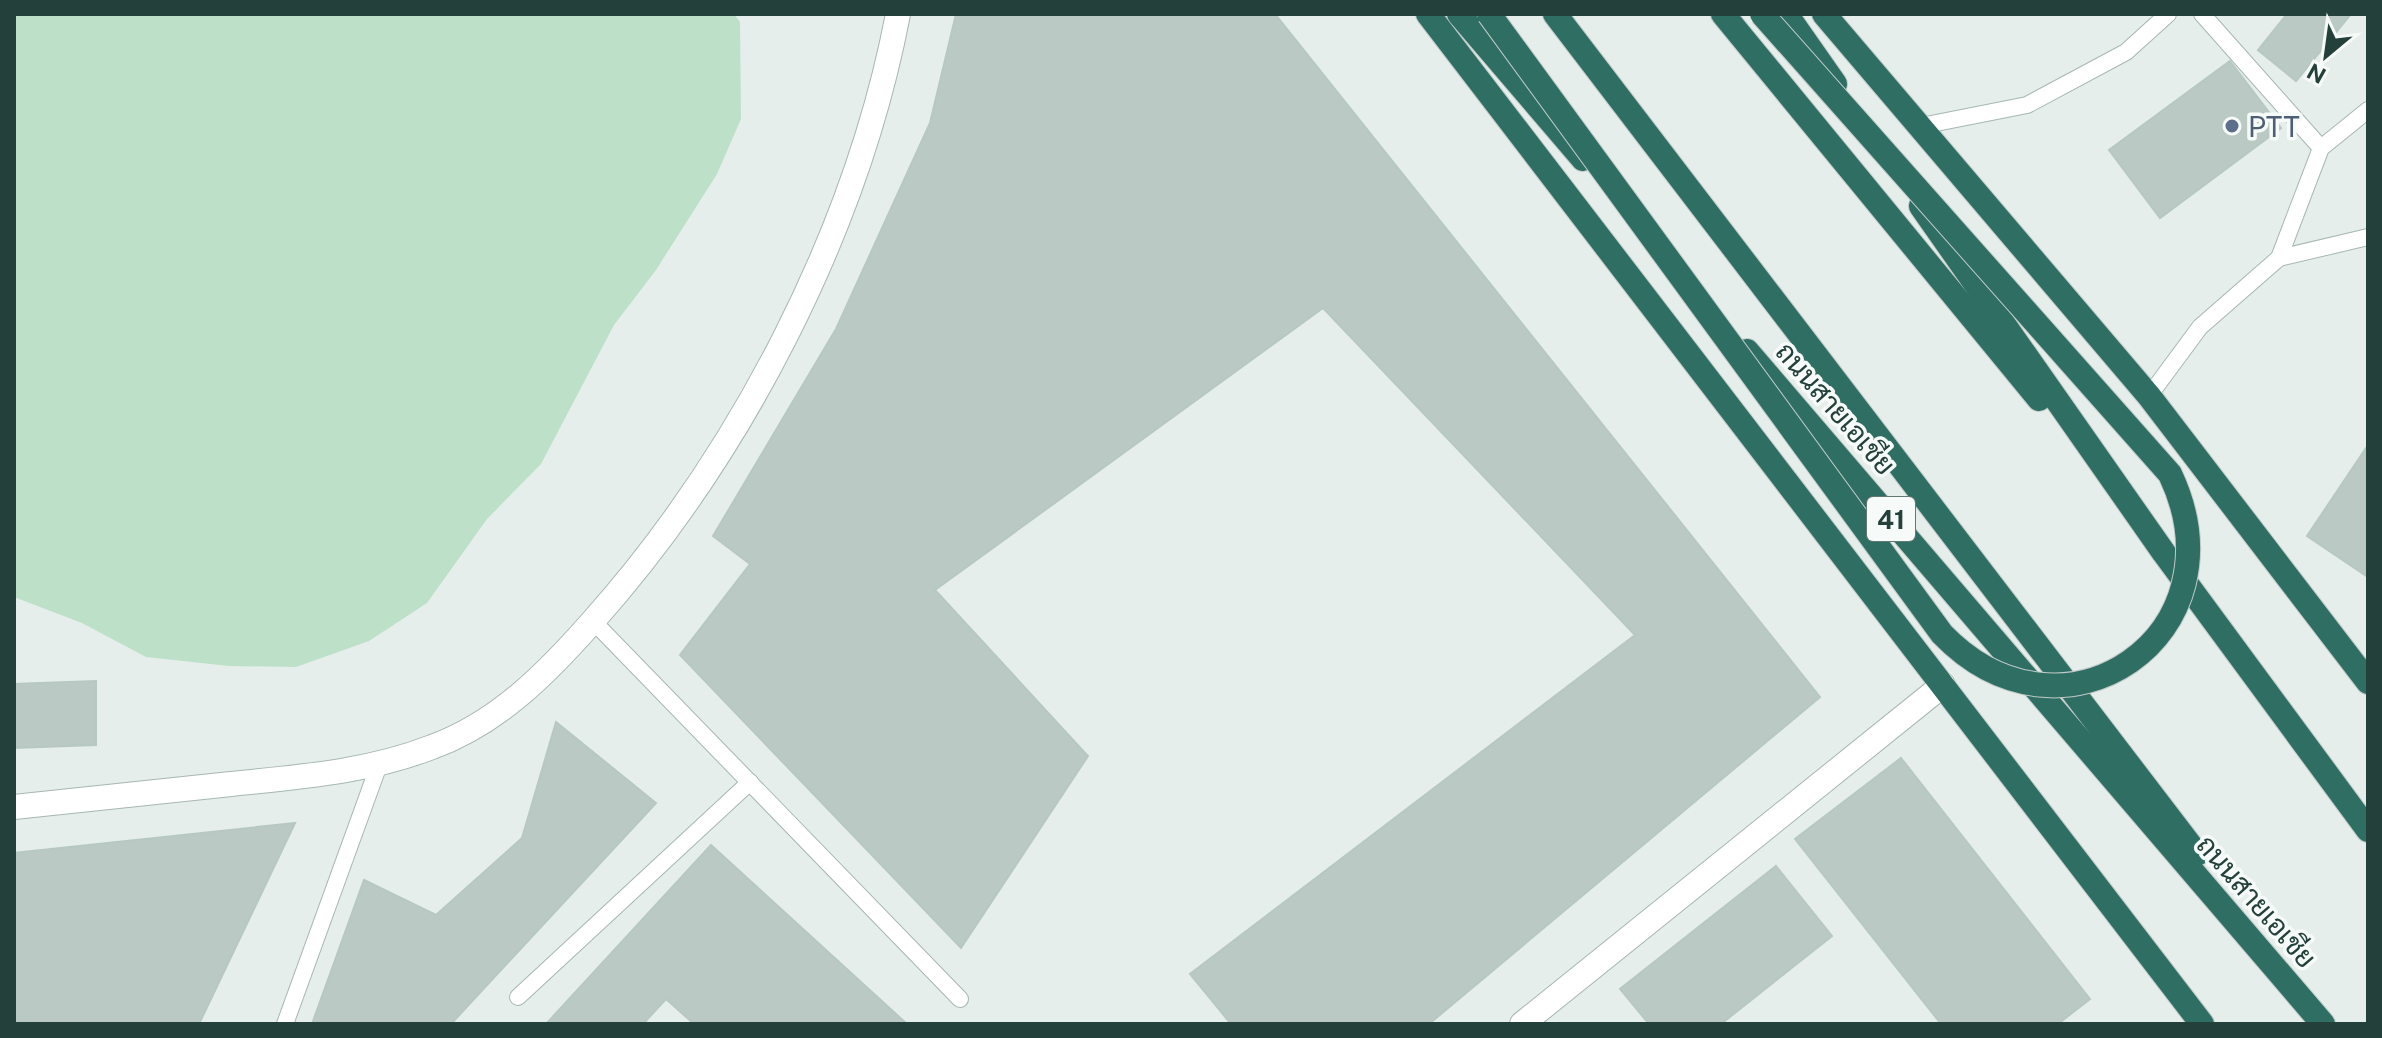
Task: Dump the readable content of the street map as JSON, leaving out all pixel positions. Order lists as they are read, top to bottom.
{
  "streets": {
    "highway": ["ถนนสายเอเชีย", "41"]
  },
  "places": ["PTT"],
  "north": "bottom left"
}
